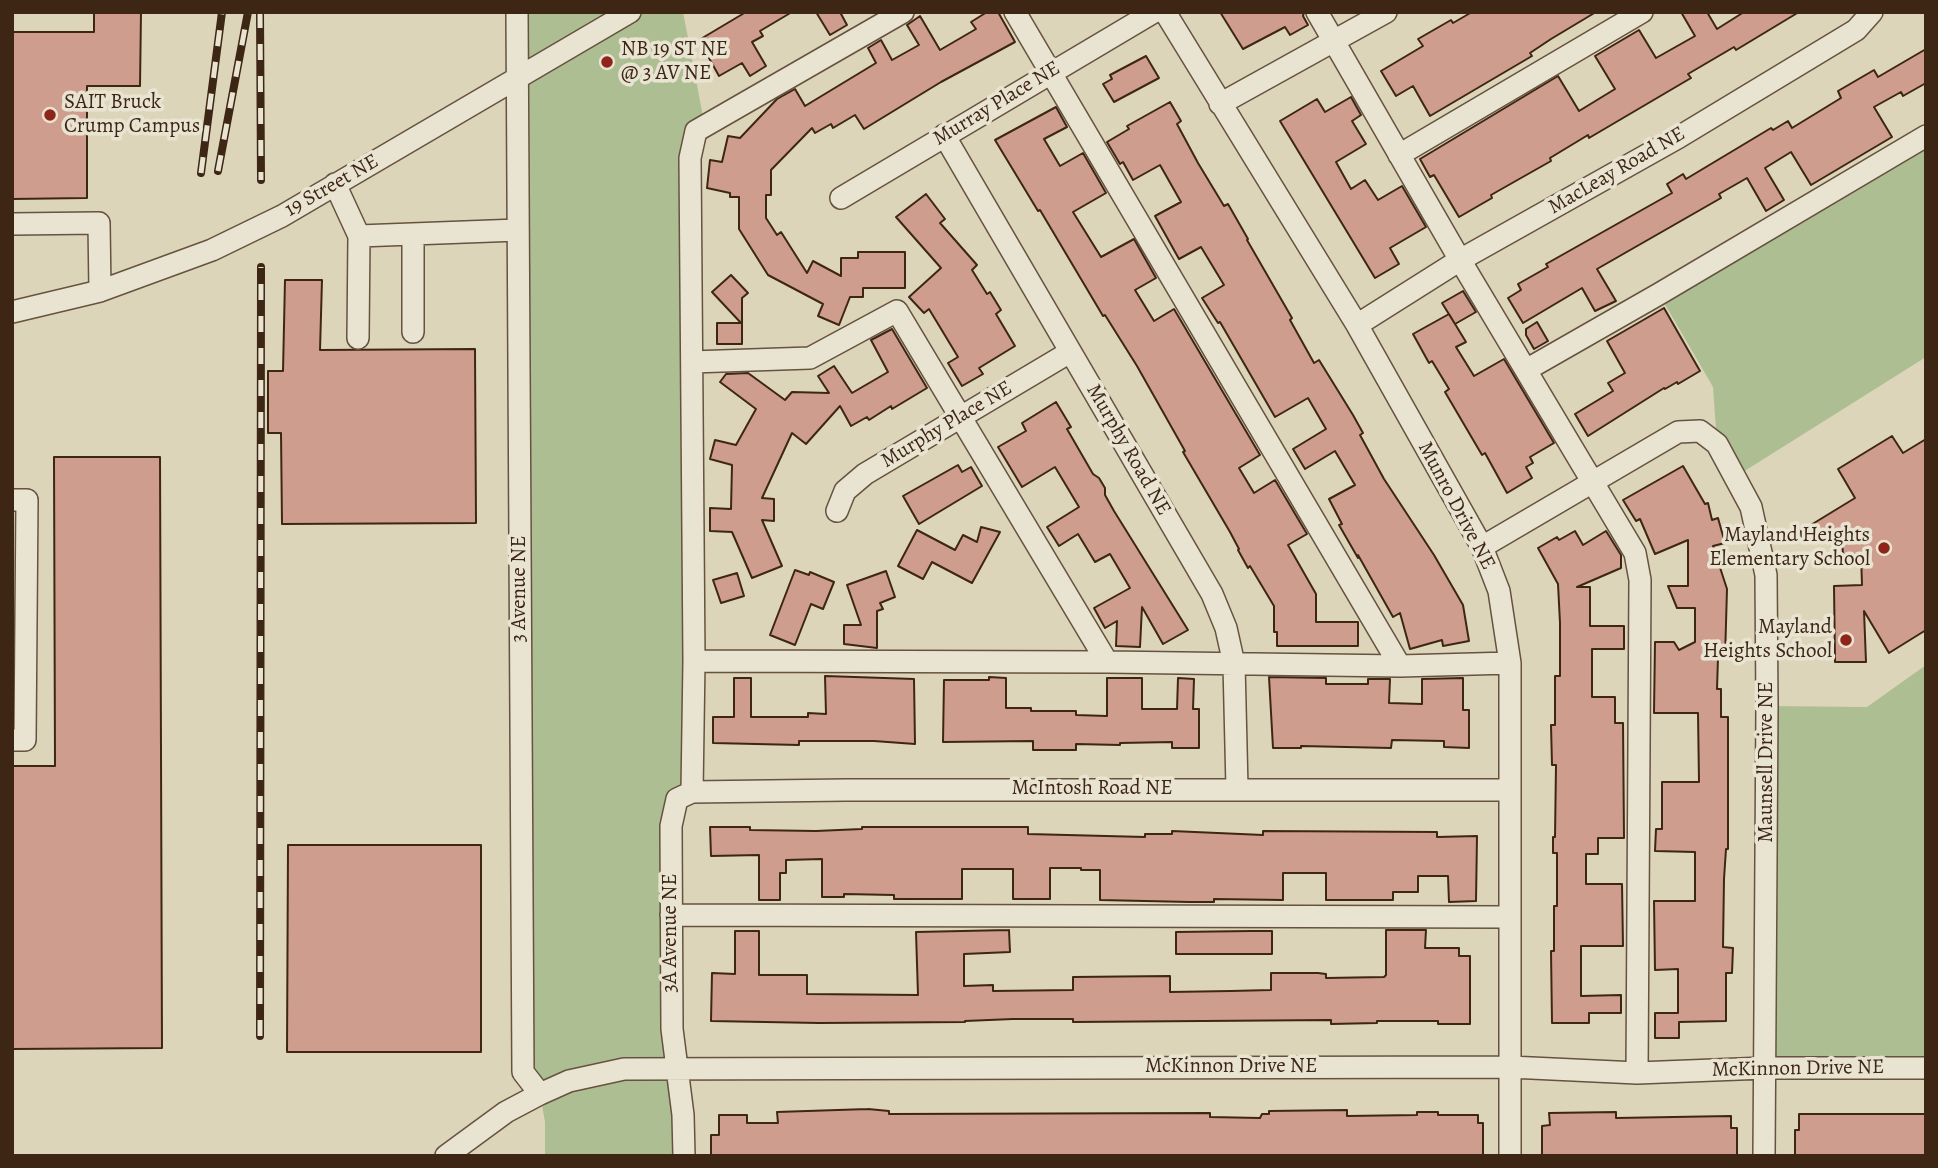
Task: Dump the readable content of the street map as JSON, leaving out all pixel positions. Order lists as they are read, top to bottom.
{
  "streets": {
    "street": [
      "Murray Place NE",
      "MacLeay Road NE",
      "19 Street NE",
      "Murphy Place NE",
      "Murphy Road NE",
      "Munro Drive NE",
      "3 Avenue NE",
      "Maunsell Drive NE",
      "McIntosh Road NE",
      "3A Avenue NE",
      "McKinnon Drive NE"
    ]
  },
  "crossings": [
    ["Murray Place NE", "Murphy Road NE"],
    ["MacLeay Road NE", "Munro Drive NE"],
    ["19 Street NE", "3 Avenue NE"],
    ["Murphy Place NE", "Murphy Road NE"],
    ["Murphy Road NE", "McIntosh Road NE"],
    ["Munro Drive NE", "Maunsell Drive NE"],
    ["Munro Drive NE", "McIntosh Road NE"],
    ["Munro Drive NE", "McKinnon Drive NE"],
    ["3 Avenue NE", "McKinnon Drive NE"],
    ["Maunsell Drive NE", "McKinnon Drive NE"],
    ["McIntosh Road NE", "3A Avenue NE"],
    ["3A Avenue NE", "McKinnon Drive NE"]
  ],
  "places": [
    "NB 19 ST NE @ 3 AV NE",
    "SAIT Bruck Crump Campus",
    "Mayland Heights Elementary School",
    "Mayland Heights School"
  ]
}
